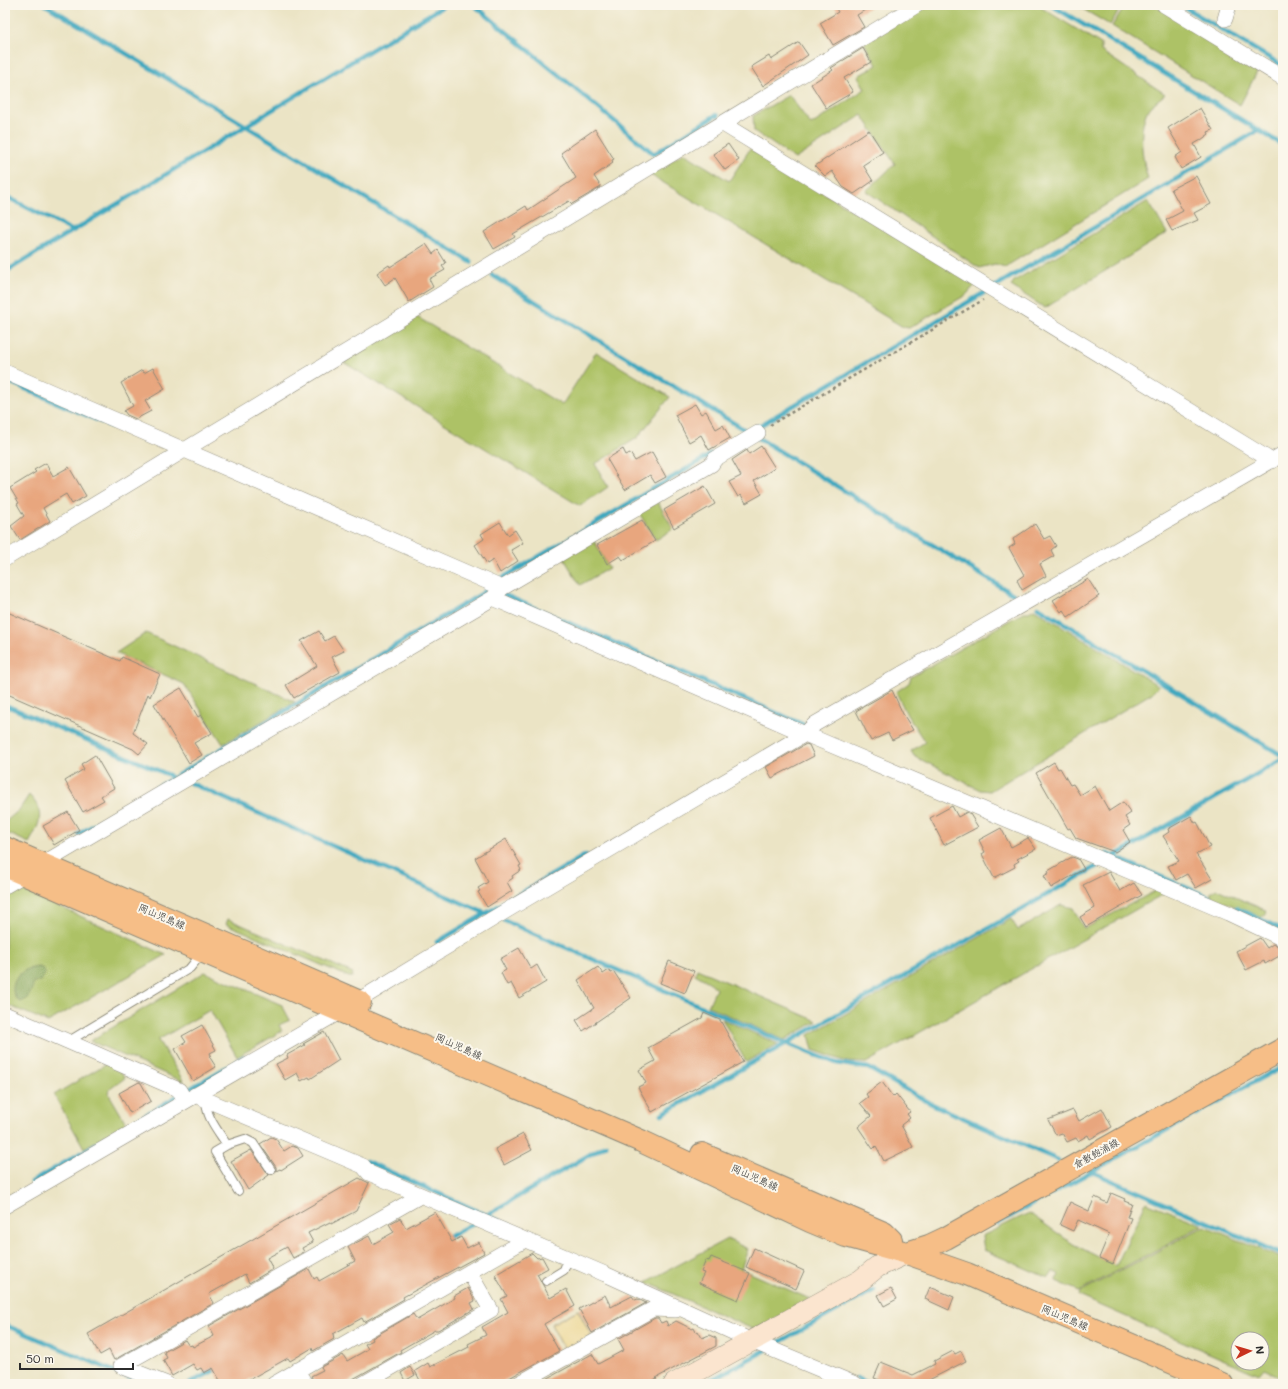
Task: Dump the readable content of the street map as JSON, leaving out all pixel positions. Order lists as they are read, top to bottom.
{
  "streets": {
    "main road": ["岡山児島線", "倉敷飽浦線"]
  },
  "crossings": [
    ["岡山児島線", "倉敷飽浦線"]
  ],
  "scale_bar": "50 m",
  "north": "right"
}
